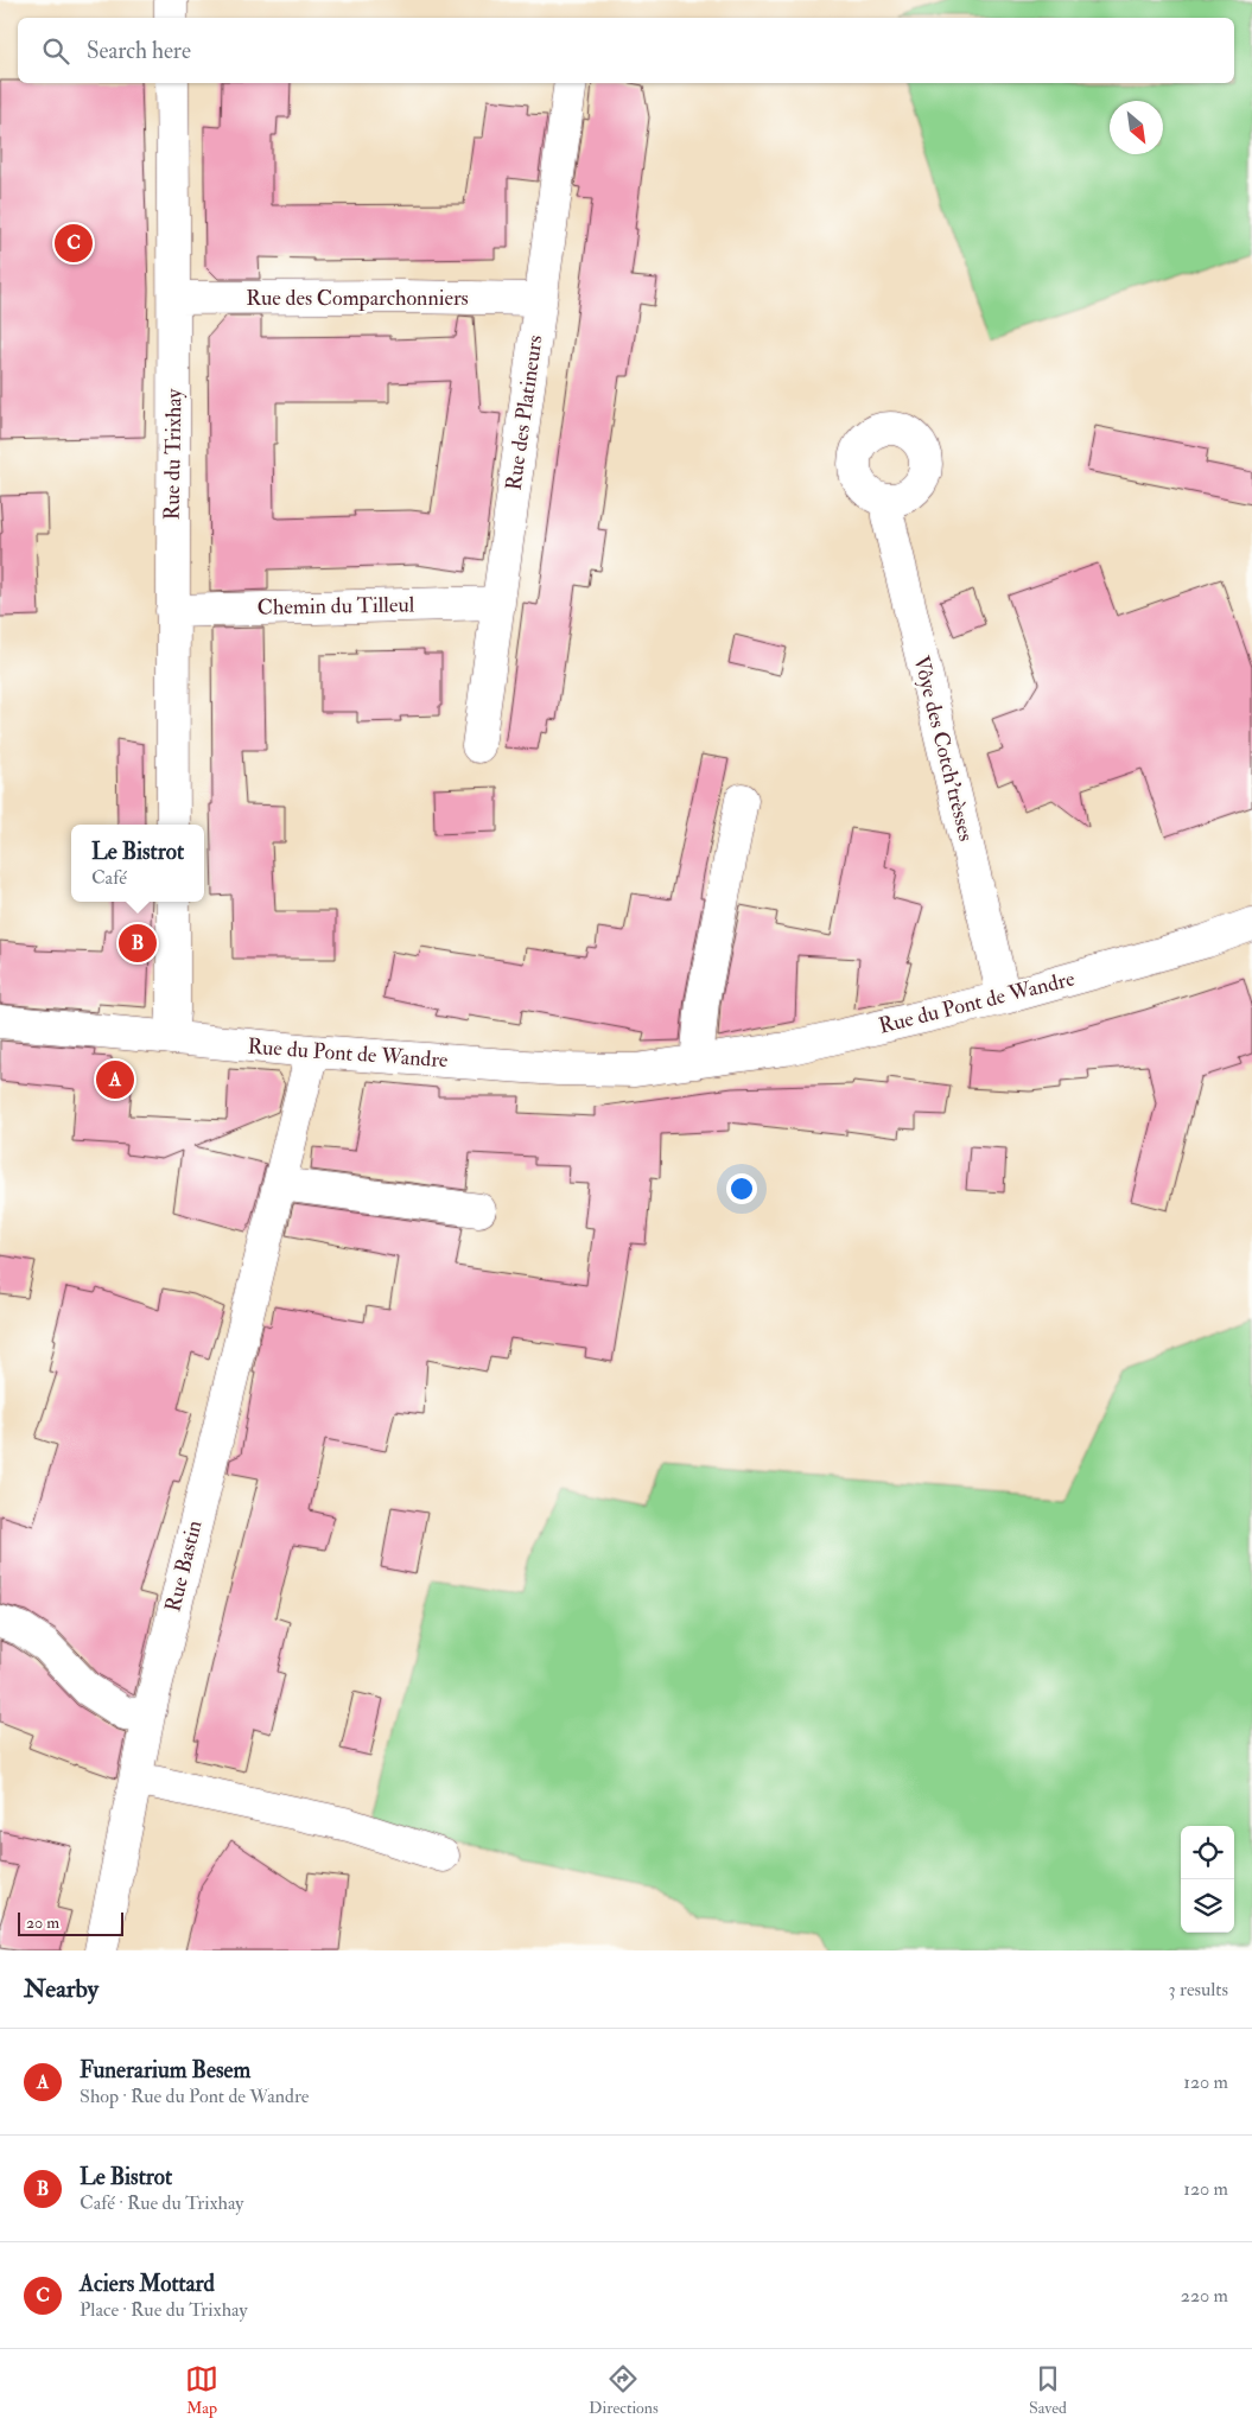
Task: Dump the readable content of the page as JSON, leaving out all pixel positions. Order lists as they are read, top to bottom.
{
  "streets": {
    "street": [
      "Rue des Comparchonniers",
      "Rue des Platineurs",
      "Rue du Trixhay",
      "Chemin du Tilleul",
      "Vôye des Cotch'trèsses",
      "Rue du Pont de Wandre",
      "Rue Bastin"
    ]
  },
  "crossings": [
    ["Rue des Comparchonniers", "Rue des Platineurs"],
    ["Rue des Comparchonniers", "Rue du Trixhay"],
    ["Rue des Platineurs", "Chemin du Tilleul"],
    ["Rue du Trixhay", "Chemin du Tilleul"],
    ["Vôye des Cotch'trèsses", "Rue du Pont de Wandre"],
    ["Rue du Pont de Wandre", "Rue Bastin"]
  ],
  "scale_bar": "20 m",
  "north": "bottom right",
  "page": {
    "search": "Search here",
    "pins": ["C", "B", "A"],
    "popup": ["Le Bistrot", "Café"],
    "scale": "20 m",
    "heading": ["Nearby", "3 results"],
    "list": [
      {
        "mark": "A",
        "name": "Funerarium Besem",
        "note": "Shop · Rue du Pont de Wandre",
        "value": "120 m"
      },
      {
        "mark": "B",
        "name": "Le Bistrot",
        "note": "Café · Rue du Trixhay",
        "value": "120 m"
      },
      {
        "mark": "C",
        "name": "Aciers Mottard",
        "note": "Place · Rue du Trixhay",
        "value": "220 m"
      }
    ],
    "nav": ["Map", "Directions", "Saved"]
  }
}
